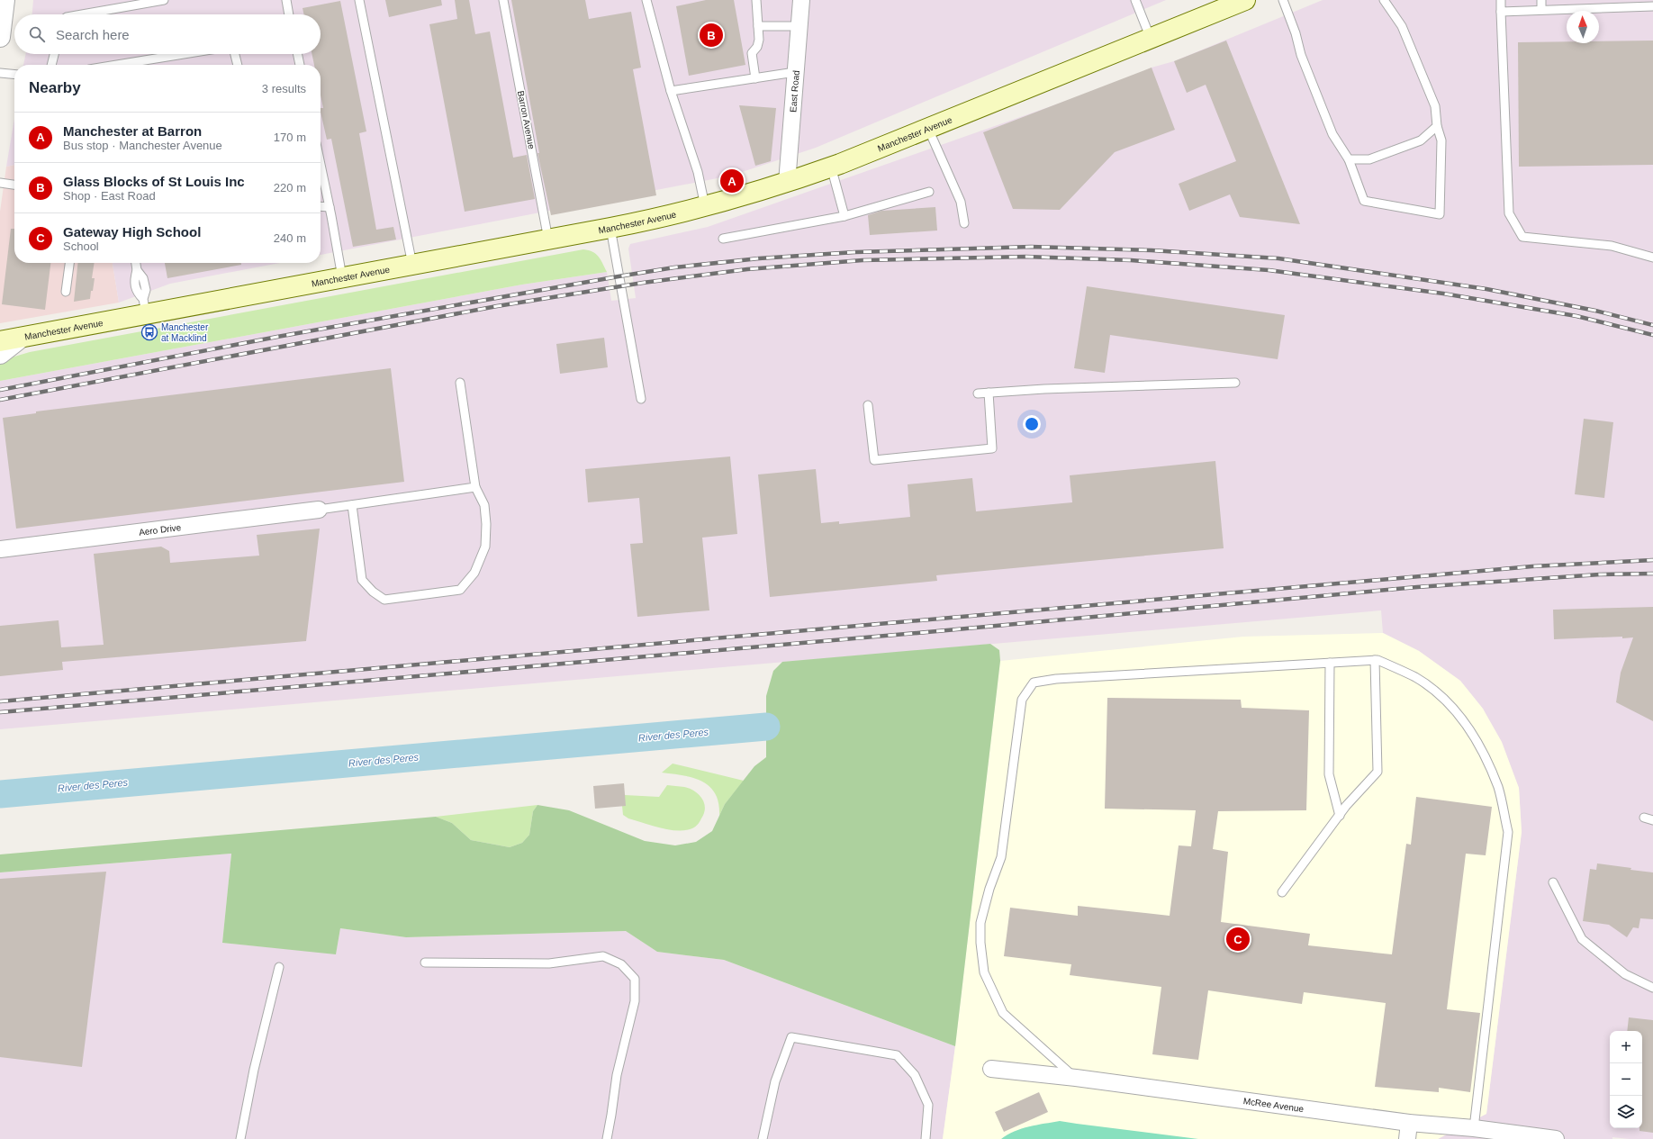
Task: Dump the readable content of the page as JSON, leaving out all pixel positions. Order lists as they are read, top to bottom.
{
  "streets": {
    "main road": ["Manchester Avenue"],
    "street": ["East Road", "Aero Drive", "McRee Avenue"],
    "lane": ["Barron Avenue"]
  },
  "crossings": [
    ["East Road", "Manchester Avenue"],
    ["Barron Avenue", "Manchester Avenue"]
  ],
  "water": ["River des Peres"],
  "places": {
    "bus stop": ["Manchester at Macklind"]
  },
  "north": "top",
  "page": {
    "search": "Search here",
    "pins": ["B", "A", "C"],
    "heading": ["Nearby", "3 results"],
    "list": [
      {
        "mark": "A",
        "name": "Manchester at Barron",
        "note": "Bus stop · Manchester Avenue",
        "value": "170 m"
      },
      {
        "mark": "B",
        "name": "Glass Blocks of St Louis Inc",
        "note": "Shop · East Road",
        "value": "220 m"
      },
      {
        "mark": "C",
        "name": "Gateway High School",
        "note": "School",
        "value": "240 m"
      }
    ],
    "map_buttons": ["+", "−"]
  }
}
